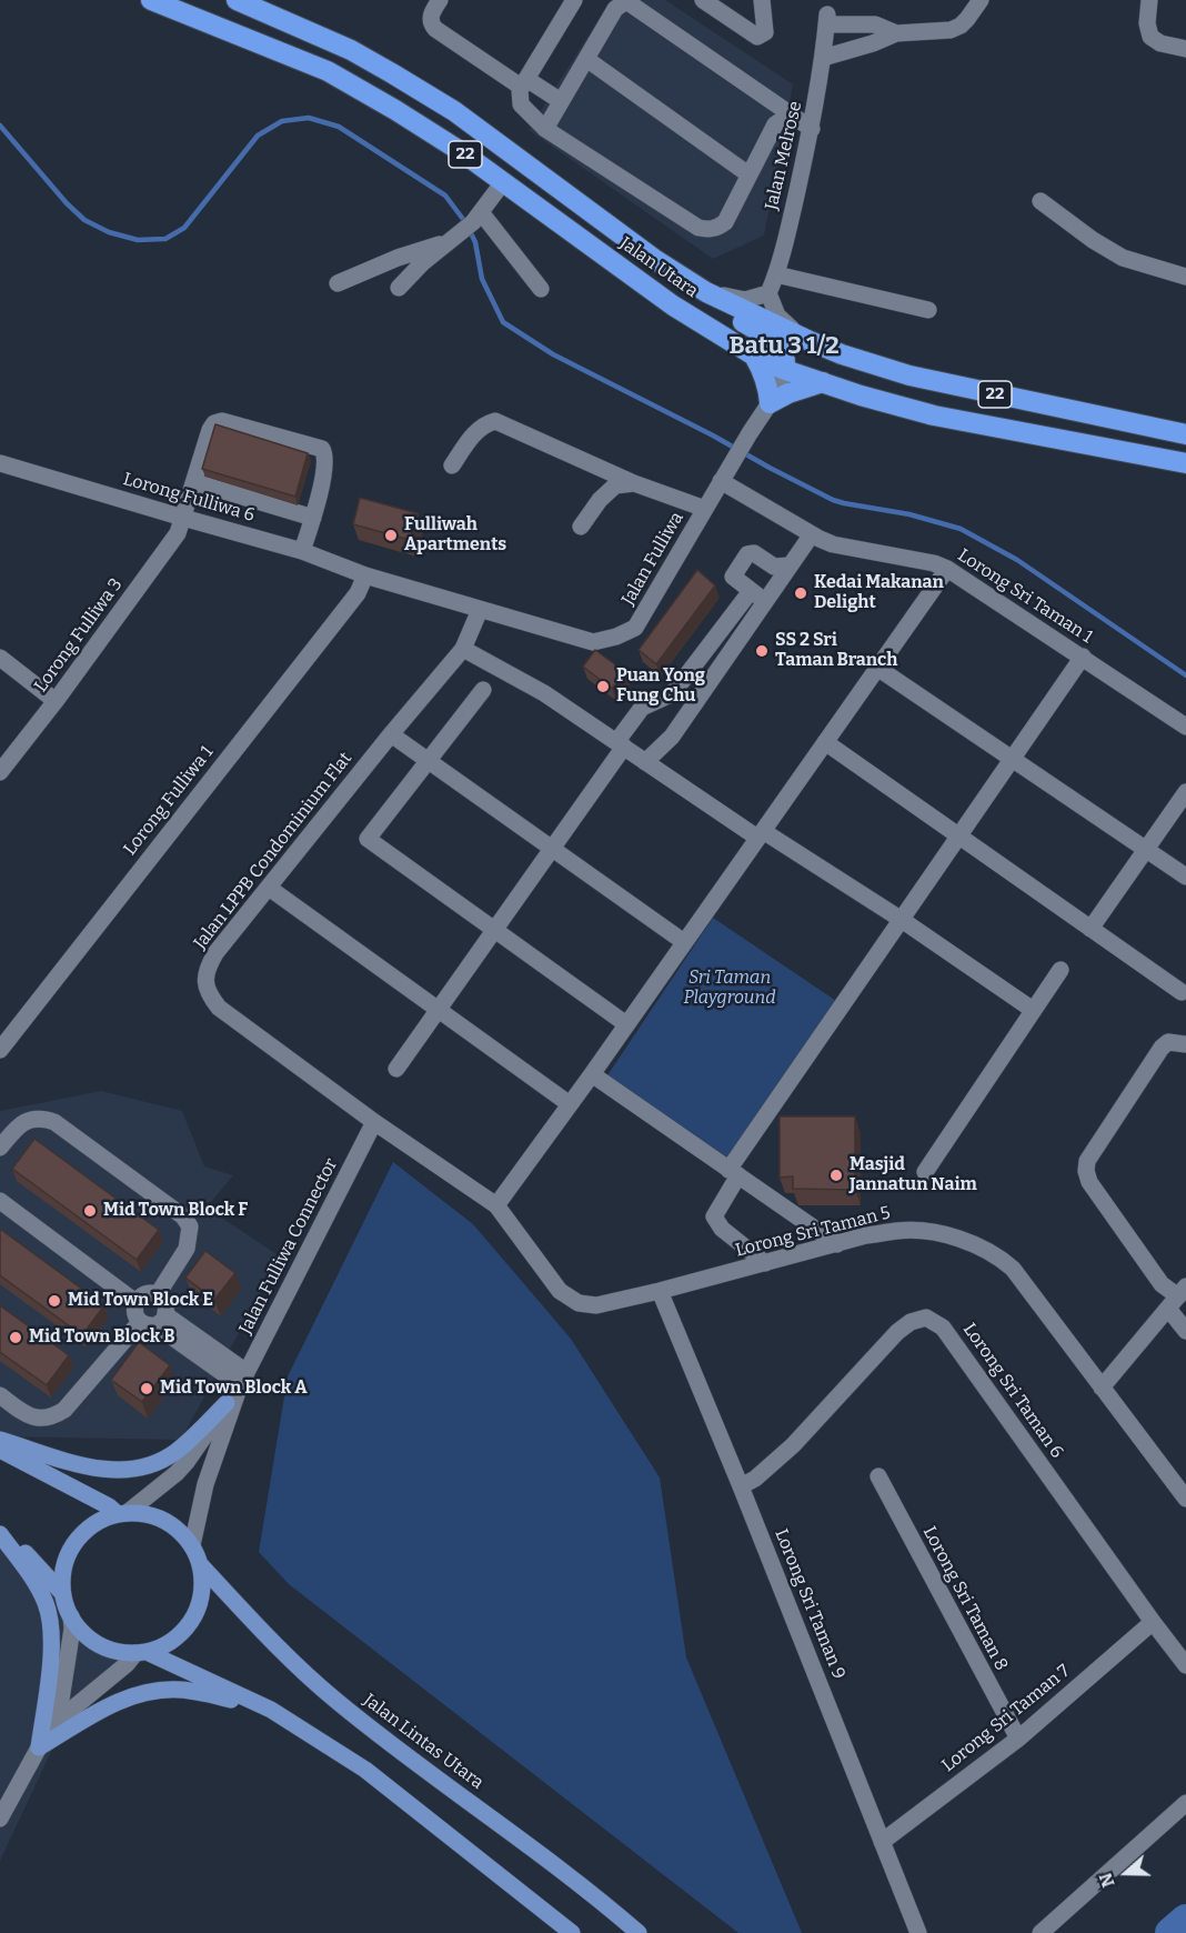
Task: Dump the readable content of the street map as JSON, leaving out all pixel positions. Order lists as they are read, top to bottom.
{
  "streets": {
    "highway": ["22", "Jalan Utara"],
    "main road": ["Jalan Lintas Utara"],
    "street": [
      "Jalan Melrose",
      "Lorong Fulliwa 6",
      "Jalan Fulliwa",
      "Lorong Sri Taman 1",
      "Lorong Fulliwa 3",
      "Lorong Fulliwa 1",
      "Jalan LPPB Condominium Flat",
      "Lorong Sri Taman 5",
      "Jalan Fulliwa Connector",
      "Lorong Sri Taman 6",
      "Lorong Sri Taman 8",
      "Lorong Sri Taman 9",
      "Lorong Sri Taman 7"
    ]
  },
  "crossings": [
    ["Jalan Utara", "Jalan Fulliwa"],
    ["Lorong Fulliwa 6", "Jalan Fulliwa"],
    ["Lorong Fulliwa 6", "Lorong Fulliwa 3"],
    ["Lorong Fulliwa 6", "Lorong Fulliwa 1"],
    ["Jalan Fulliwa", "Lorong Sri Taman 1"],
    ["Jalan Fulliwa", "Lorong Fulliwa 1"],
    ["Jalan Fulliwa", "Jalan LPPB Condominium Flat"],
    ["Jalan LPPB Condominium Flat", "Lorong Sri Taman 5"],
    ["Jalan LPPB Condominium Flat", "Jalan Fulliwa Connector"],
    ["Lorong Sri Taman 5", "Lorong Sri Taman 9"],
    ["Jalan Fulliwa Connector", "Jalan Lintas Utara"],
    ["Lorong Sri Taman 6", "Lorong Sri Taman 9"],
    ["Lorong Sri Taman 6", "Lorong Sri Taman 7"],
    ["Lorong Sri Taman 8", "Lorong Sri Taman 7"],
    ["Lorong Sri Taman 9", "Lorong Sri Taman 7"]
  ],
  "districts": ["Batu 3 1/2"],
  "parks": ["Sri Taman Playground"],
  "places": [
    "Fulliwah Apartments",
    "Kedai Makanan Delight",
    "SS 2 Sri Taman Branch",
    "Puan Yong Fung Chu",
    "Masjid Jannatun Naim",
    "Mid Town Block F",
    "Mid Town Block E",
    "Mid Town Block B",
    "Mid Town Block A"
  ],
  "north": "left"
}
